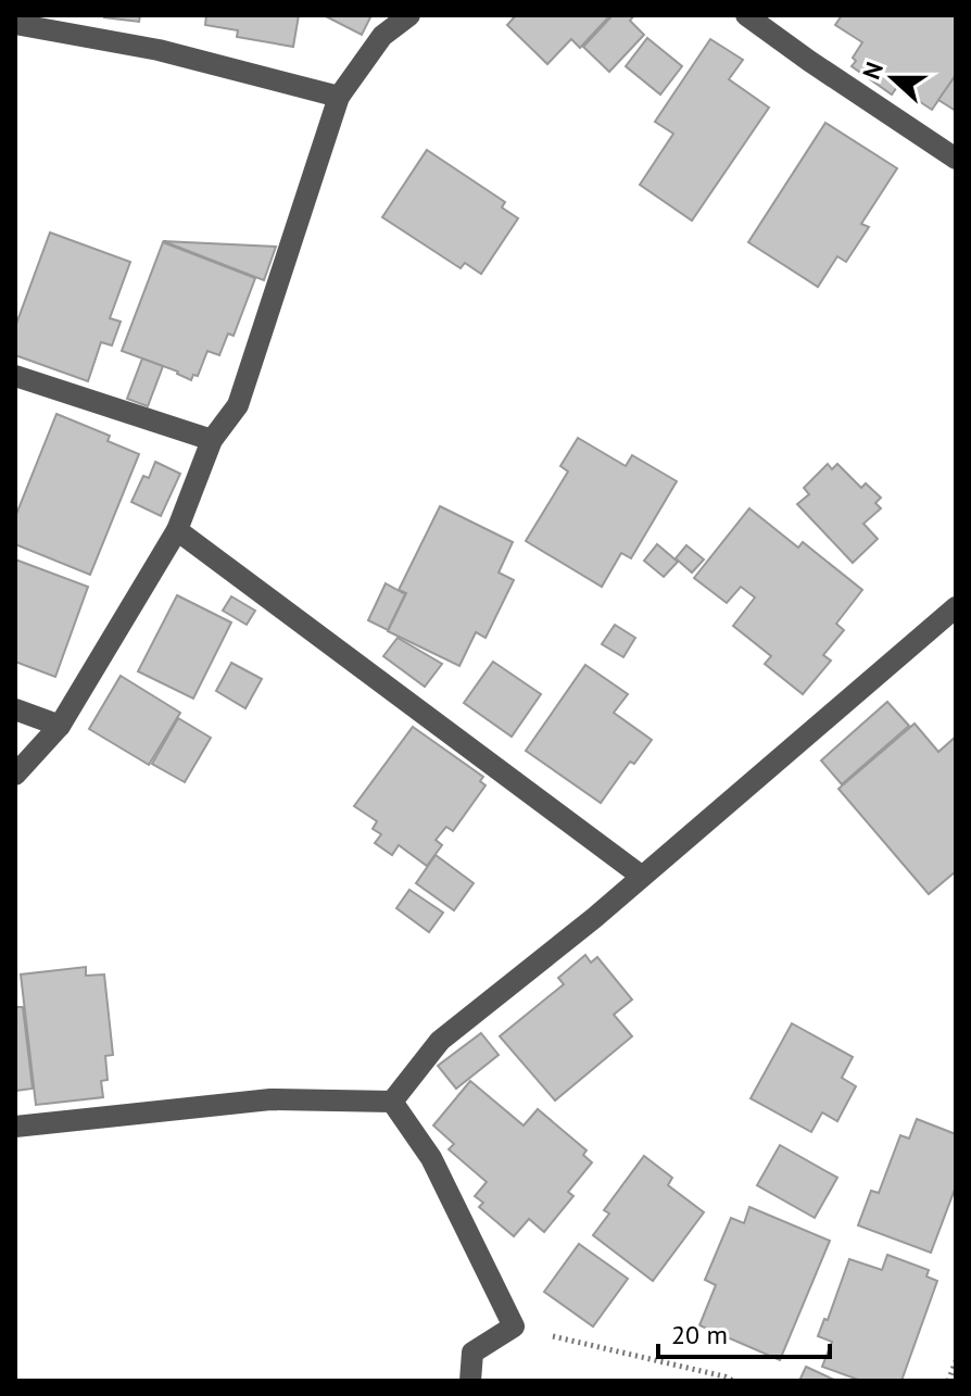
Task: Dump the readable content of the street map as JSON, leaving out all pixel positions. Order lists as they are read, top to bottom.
{
  "scale_bar": "20 m",
  "north": "left"
}
